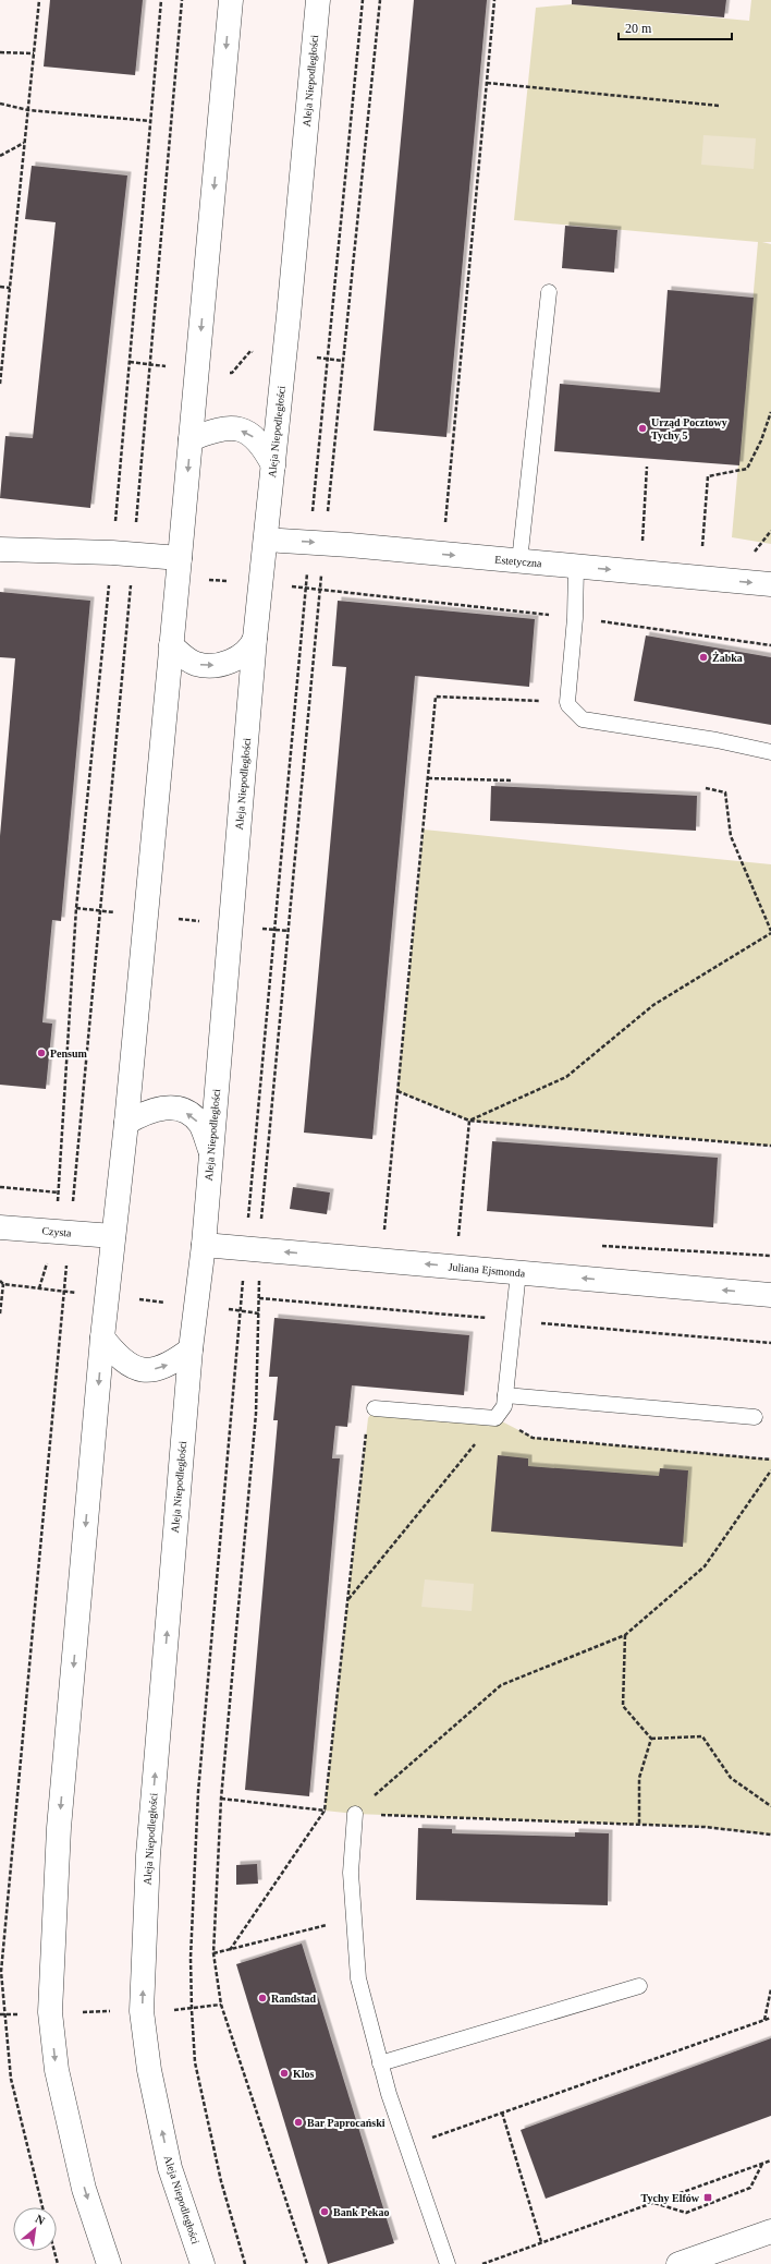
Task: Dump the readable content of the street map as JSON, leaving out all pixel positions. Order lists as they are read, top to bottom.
{
  "streets": {
    "street": [
      "Aleja Niepodległości",
      "Estetyczna",
      "Czysta",
      "Juliana Ejsmonda"
    ]
  },
  "crossings": [
    ["Aleja Niepodległości", "Estetyczna"],
    ["Aleja Niepodległości", "Juliana Ejsmonda"]
  ],
  "one_way": ["Estetyczna", "Juliana Ejsmonda"],
  "places": {
    "other": [
      "Urząd Pocztowy Tychy 5",
      "Żabka",
      "Pensum",
      "Randstad",
      "Klos",
      "Bar Paprocański",
      "Bank Pekao"
    ],
    "transit": ["Tychy Elfów"]
  },
  "scale_bar": "20 m",
  "north": "top right"
}
